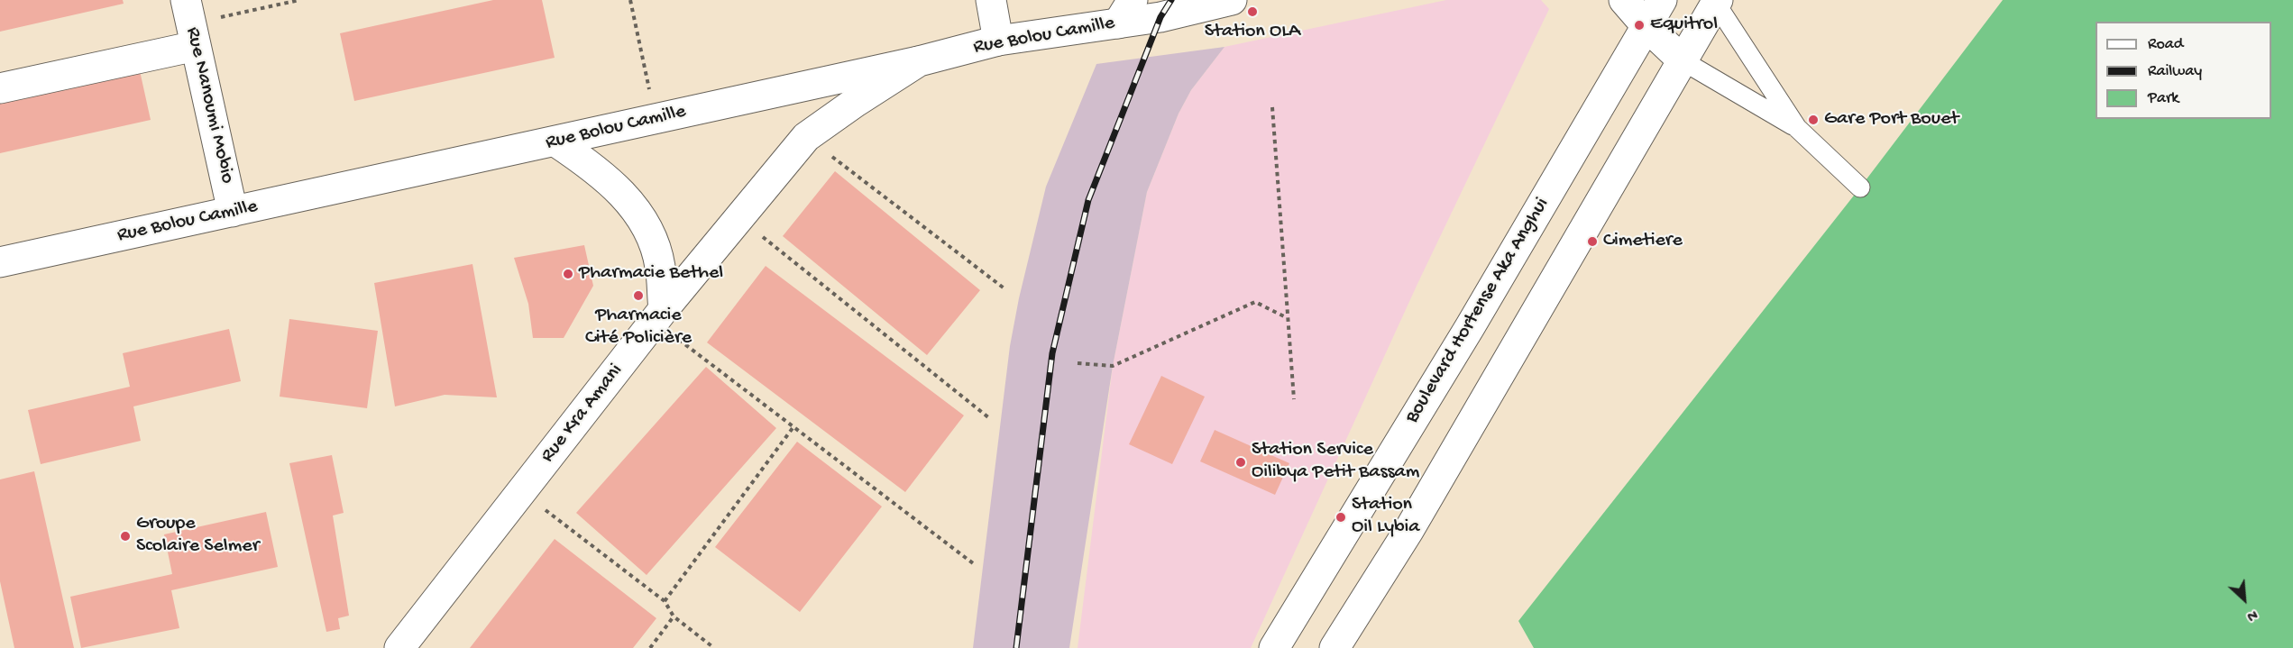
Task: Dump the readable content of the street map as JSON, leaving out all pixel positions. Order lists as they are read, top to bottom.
{
  "streets": {
    "street": [
      "Rue Bolou Camille",
      "Rue Nanoumi Mobio",
      "Boulevard Hortense Aka Anghui",
      "Rue Kra Amani"
    ]
  },
  "crossings": [
    ["Rue Bolou Camille", "Rue Nanoumi Mobio"],
    ["Rue Bolou Camille", "Rue Kra Amani"]
  ],
  "places": [
    "Station OLA",
    "Equitrol",
    "Gare Port Bouet",
    "Cimetiere",
    "Pharmacie Bethel",
    "Pharmacie Cité Policière",
    "Station Service Oilibya Petit Bassam",
    "Station Oil Lybia",
    "Groupe Scolaire Selmer"
  ],
  "legend": ["Road", "Railway", "Park"],
  "north": "bottom right"
}
